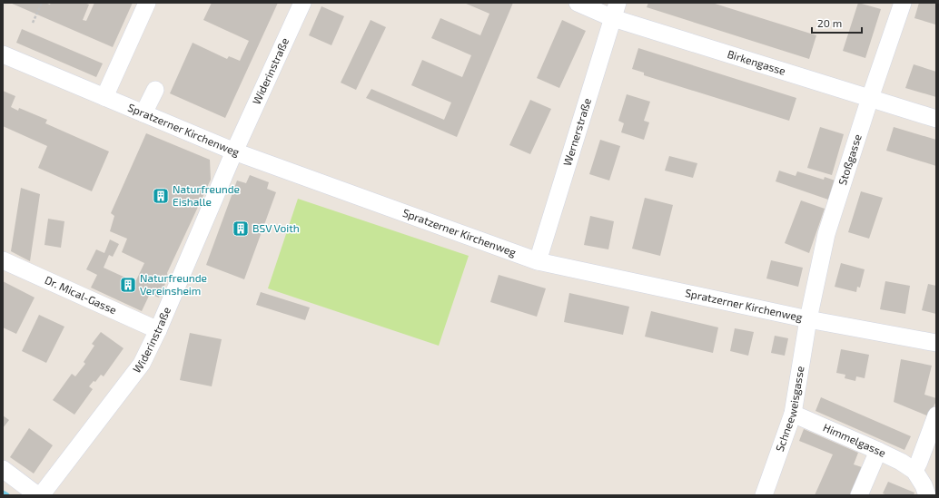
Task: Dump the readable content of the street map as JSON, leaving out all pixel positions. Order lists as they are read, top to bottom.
{
  "streets": {
    "street": [
      "Birkengasse",
      "Widerinstraße",
      "Spratzerner Kirchenweg",
      "Wernerstraße",
      "Stoßgasse",
      "Dr. Mical-Gasse",
      "Schneeweisgasse",
      "Himmelgasse"
    ]
  },
  "crossings": [
    ["Birkengasse", "Wernerstraße"],
    ["Birkengasse", "Stoßgasse"],
    ["Widerinstraße", "Spratzerner Kirchenweg"],
    ["Widerinstraße", "Dr. Mical-Gasse"],
    ["Spratzerner Kirchenweg", "Wernerstraße"],
    ["Spratzerner Kirchenweg", "Stoßgasse"],
    ["Spratzerner Kirchenweg", "Schneeweisgasse"],
    ["Stoßgasse", "Schneeweisgasse"],
    ["Schneeweisgasse", "Himmelgasse"]
  ],
  "places": {
    "building": ["Naturfreunde Eishalle", "BSV Voith", "Naturfreunde Vereinsheim"]
  },
  "scale_bar": "20 m"
}
